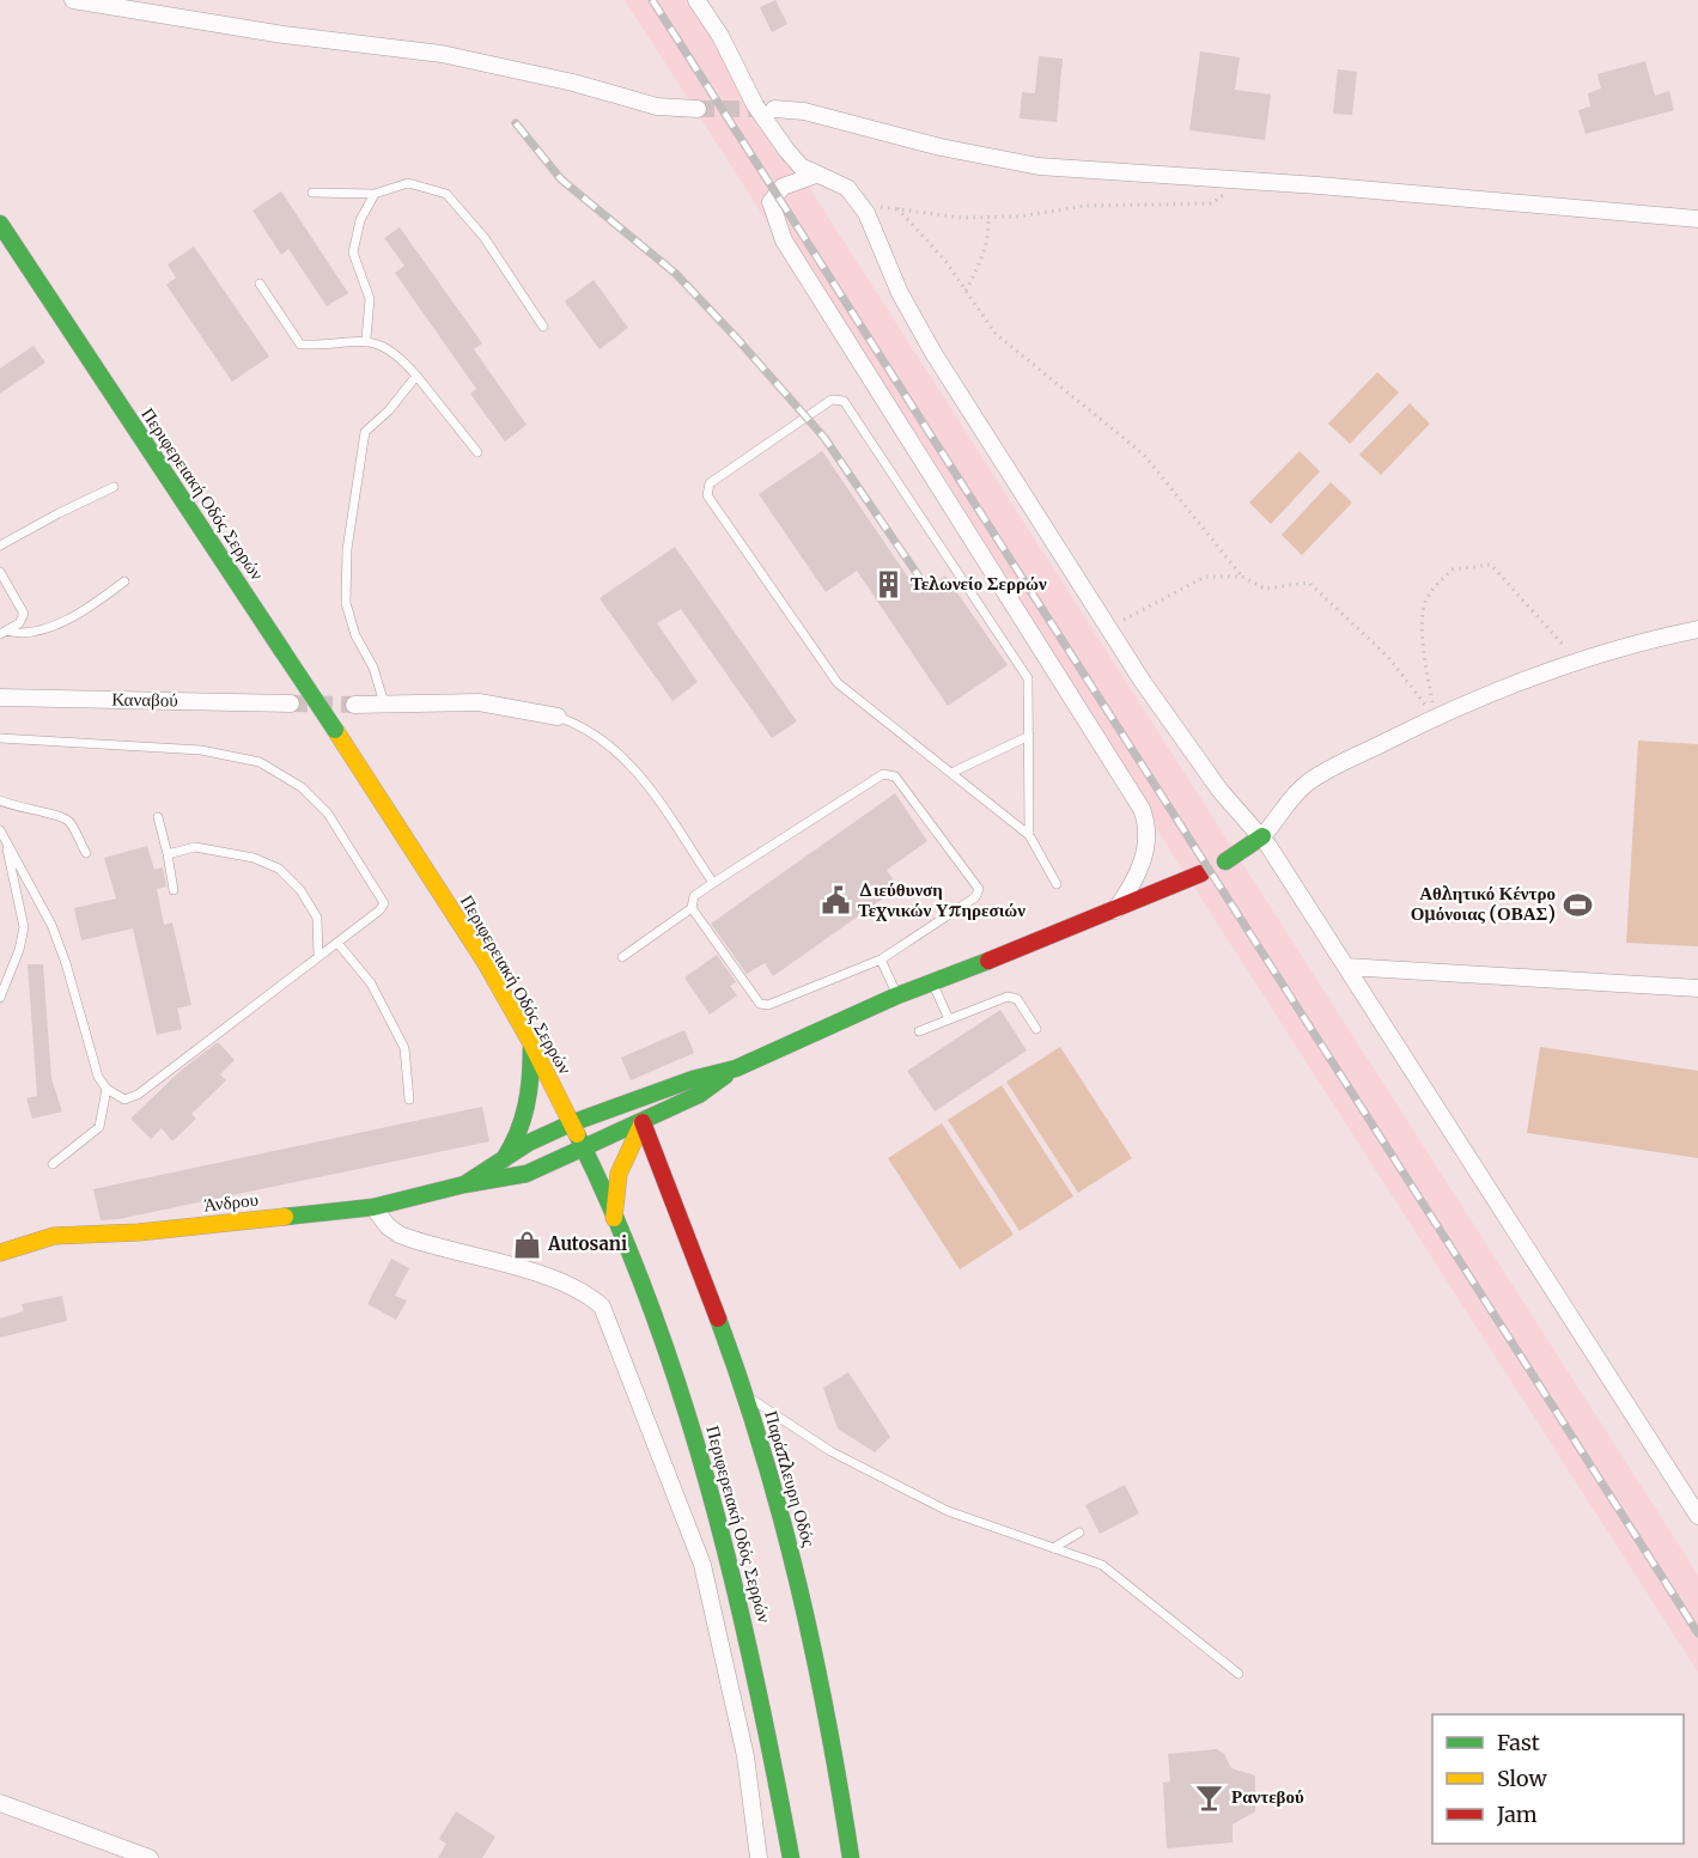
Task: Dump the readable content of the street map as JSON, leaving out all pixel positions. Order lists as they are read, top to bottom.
{
  "streets": {
    "street": [
      "Περιφερειακή Οδός Σερρών",
      "Καναβού",
      "Άνδρου",
      "Παράπλευρη Οδός"
    ]
  },
  "places": {
    "building": ["Τελωνείο Σερρών"],
    "public building": ["Διεύθυνση Τεχνικών Υπηρεσιών"],
    "sports": ["Αθλητικό Κέντρο Ομόνοιας (ΟΒΑΣ)"],
    "shop": ["Autosani"],
    "bar": ["Ραντεβού"]
  },
  "legend": ["Fast", "Slow", "Jam"]
}
